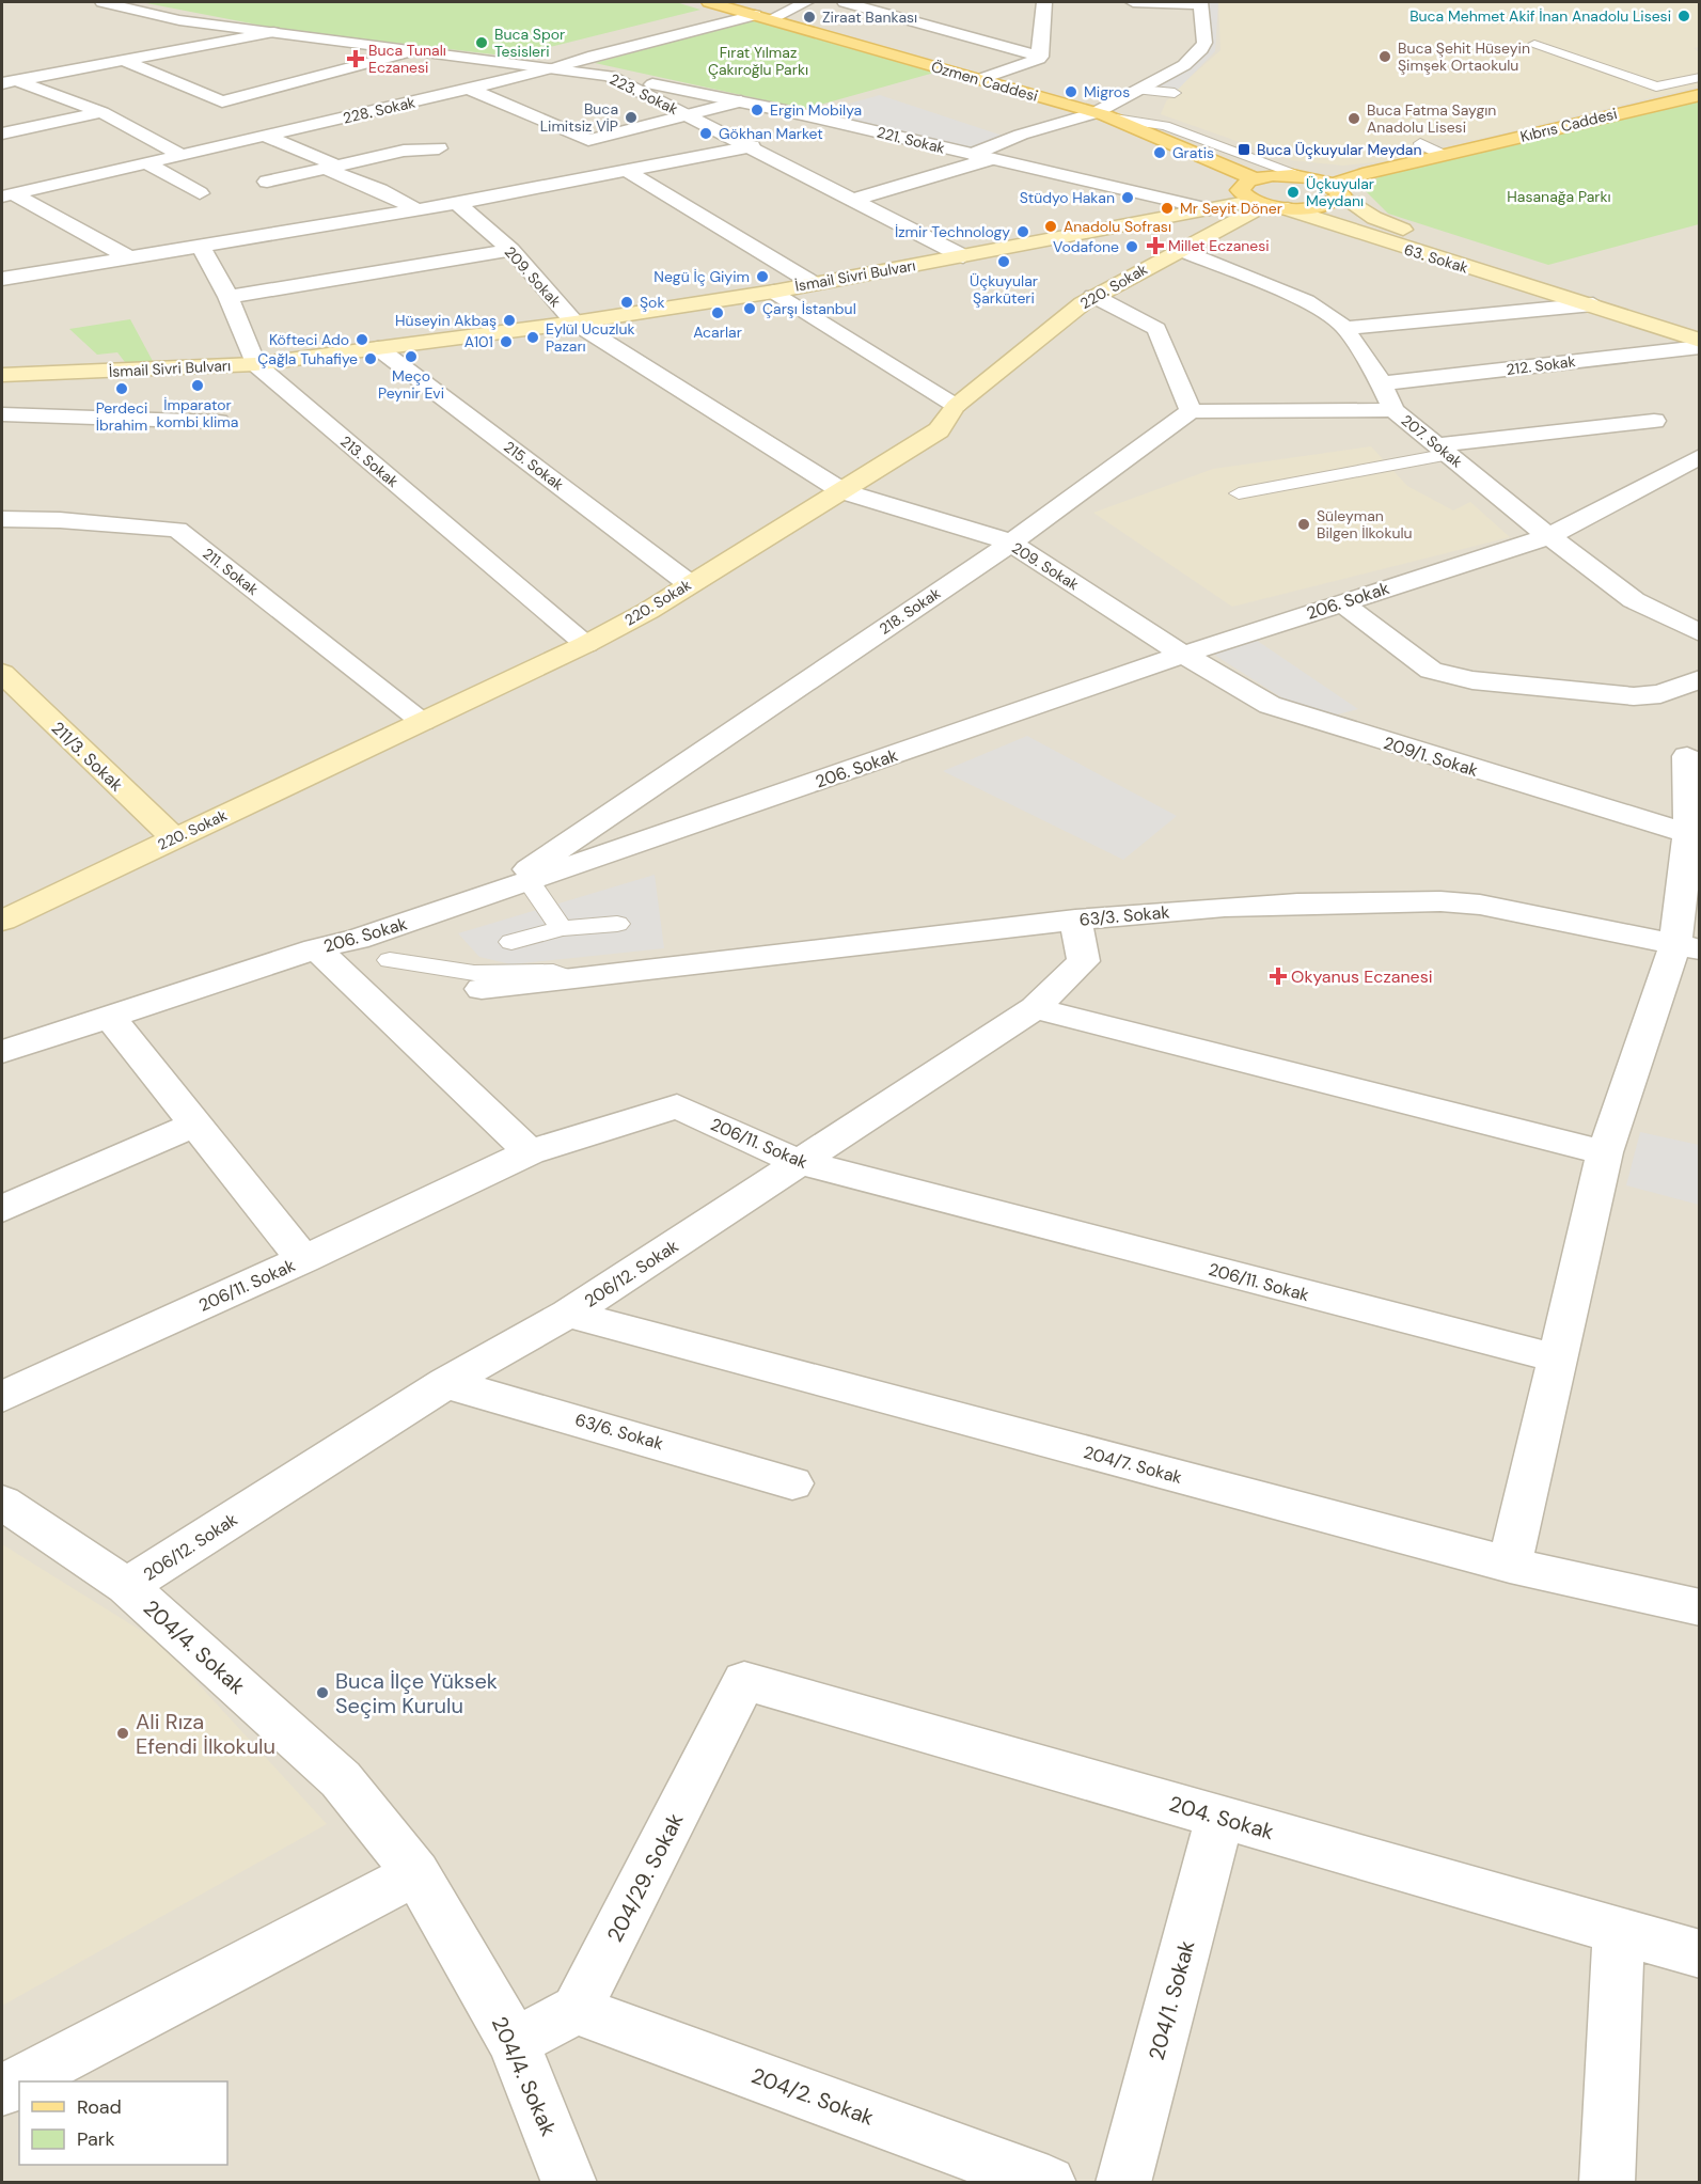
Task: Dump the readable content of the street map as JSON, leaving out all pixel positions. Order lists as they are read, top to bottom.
{
  "streets": {
    "main road": [
      "Özmen Caddesi",
      "Kıbrıs Caddesi",
      "63. Sokak",
      "İsmail Sivri Bulvarı",
      "220. Sokak",
      "211/3. Sokak"
    ],
    "street": [
      "223. Sokak",
      "228. Sokak",
      "221. Sokak",
      "209. Sokak",
      "212. Sokak",
      "207. Sokak",
      "213. Sokak",
      "215. Sokak",
      "211. Sokak",
      "206. Sokak",
      "218. Sokak",
      "209/1. Sokak",
      "63/3. Sokak",
      "206/11. Sokak",
      "206/12. Sokak",
      "63/6. Sokak",
      "204/7. Sokak",
      "204/4. Sokak",
      "204. Sokak",
      "204/29. Sokak",
      "204/1. Sokak",
      "204/2. Sokak"
    ]
  },
  "crossings": [
    ["Özmen Caddesi", "228. Sokak"],
    ["223. Sokak", "228. Sokak"],
    ["223. Sokak", "221. Sokak"],
    ["223. Sokak", "İsmail Sivri Bulvarı"],
    ["Kıbrıs Caddesi", "63. Sokak"],
    ["Kıbrıs Caddesi", "İsmail Sivri Bulvarı"],
    ["Kıbrıs Caddesi", "220. Sokak"],
    ["221. Sokak", "İsmail Sivri Bulvarı"],
    ["63. Sokak", "İsmail Sivri Bulvarı"],
    ["63. Sokak", "220. Sokak"],
    ["İsmail Sivri Bulvarı", "209. Sokak"],
    ["İsmail Sivri Bulvarı", "220. Sokak"],
    ["İsmail Sivri Bulvarı", "213. Sokak"],
    ["İsmail Sivri Bulvarı", "215. Sokak"],
    ["209. Sokak", "220. Sokak"],
    ["209. Sokak", "206. Sokak"],
    ["209. Sokak", "218. Sokak"],
    ["209. Sokak", "209/1. Sokak"],
    ["220. Sokak", "207. Sokak"],
    ["220. Sokak", "213. Sokak"],
    ["220. Sokak", "215. Sokak"],
    ["220. Sokak", "211. Sokak"],
    ["220. Sokak", "211/3. Sokak"],
    ["212. Sokak", "207. Sokak"],
    ["207. Sokak", "206. Sokak"],
    ["206. Sokak", "218. Sokak"],
    ["206. Sokak", "209/1. Sokak"],
    ["63/3. Sokak", "206/12. Sokak"],
    ["206/11. Sokak", "206/12. Sokak"],
    ["206/12. Sokak", "63/6. Sokak"],
    ["206/12. Sokak", "204/7. Sokak"],
    ["206/12. Sokak", "204/4. Sokak"],
    ["204. Sokak", "204/29. Sokak"],
    ["204. Sokak", "204/1. Sokak"],
    ["204/29. Sokak", "204/2. Sokak"]
  ],
  "parks": ["Fırat Yılmaz Çakıroğlu Parkı", "Hasanağa Parkı"],
  "places": {
    "other": [
      "Buca Mehmet Akif İnan Anadolu Lisesi",
      "Ziraat Bankası",
      "Buca Spor Tesisleri",
      "Buca Şehit Hüseyin Şimşek Ortaokulu",
      "Migros",
      "Ergin Mobilya",
      "Buca Limitsiz VİP",
      "Buca Fatma Saygın Anadolu Lisesi",
      "Gökhan Market",
      "Gratis",
      "Üçkuyular Meydanı",
      "Stüdyo Hakan",
      "Mr Seyit Döner",
      "Anadolu Sofrası",
      "İzmir Technology",
      "Vodafone",
      "Üçkuyular Şarküteri",
      "Negü İç Giyim",
      "Şok",
      "Çarşı İstanbul",
      "Acarlar",
      "Hüseyin Akbaş",
      "Eylül Ucuzluk Pazarı",
      "Köfteci Ado",
      "A101",
      "Meço Peynir Evi",
      "Çağla Tuhafiye",
      "İmparator kombi klima",
      "Perdeci İbrahim",
      "Süleyman Bilgen İlkokulu",
      "Buca İlçe Yüksek Seçim Kurulu",
      "Ali Rıza Efendi İlkokulu"
    ],
    "health": ["Buca Tunalı Eczanesi", "Millet Eczanesi", "Okyanus Eczanesi"],
    "transit": ["Buca Üçkuyular Meydan"]
  },
  "legend": ["Road", "Park"]
}
